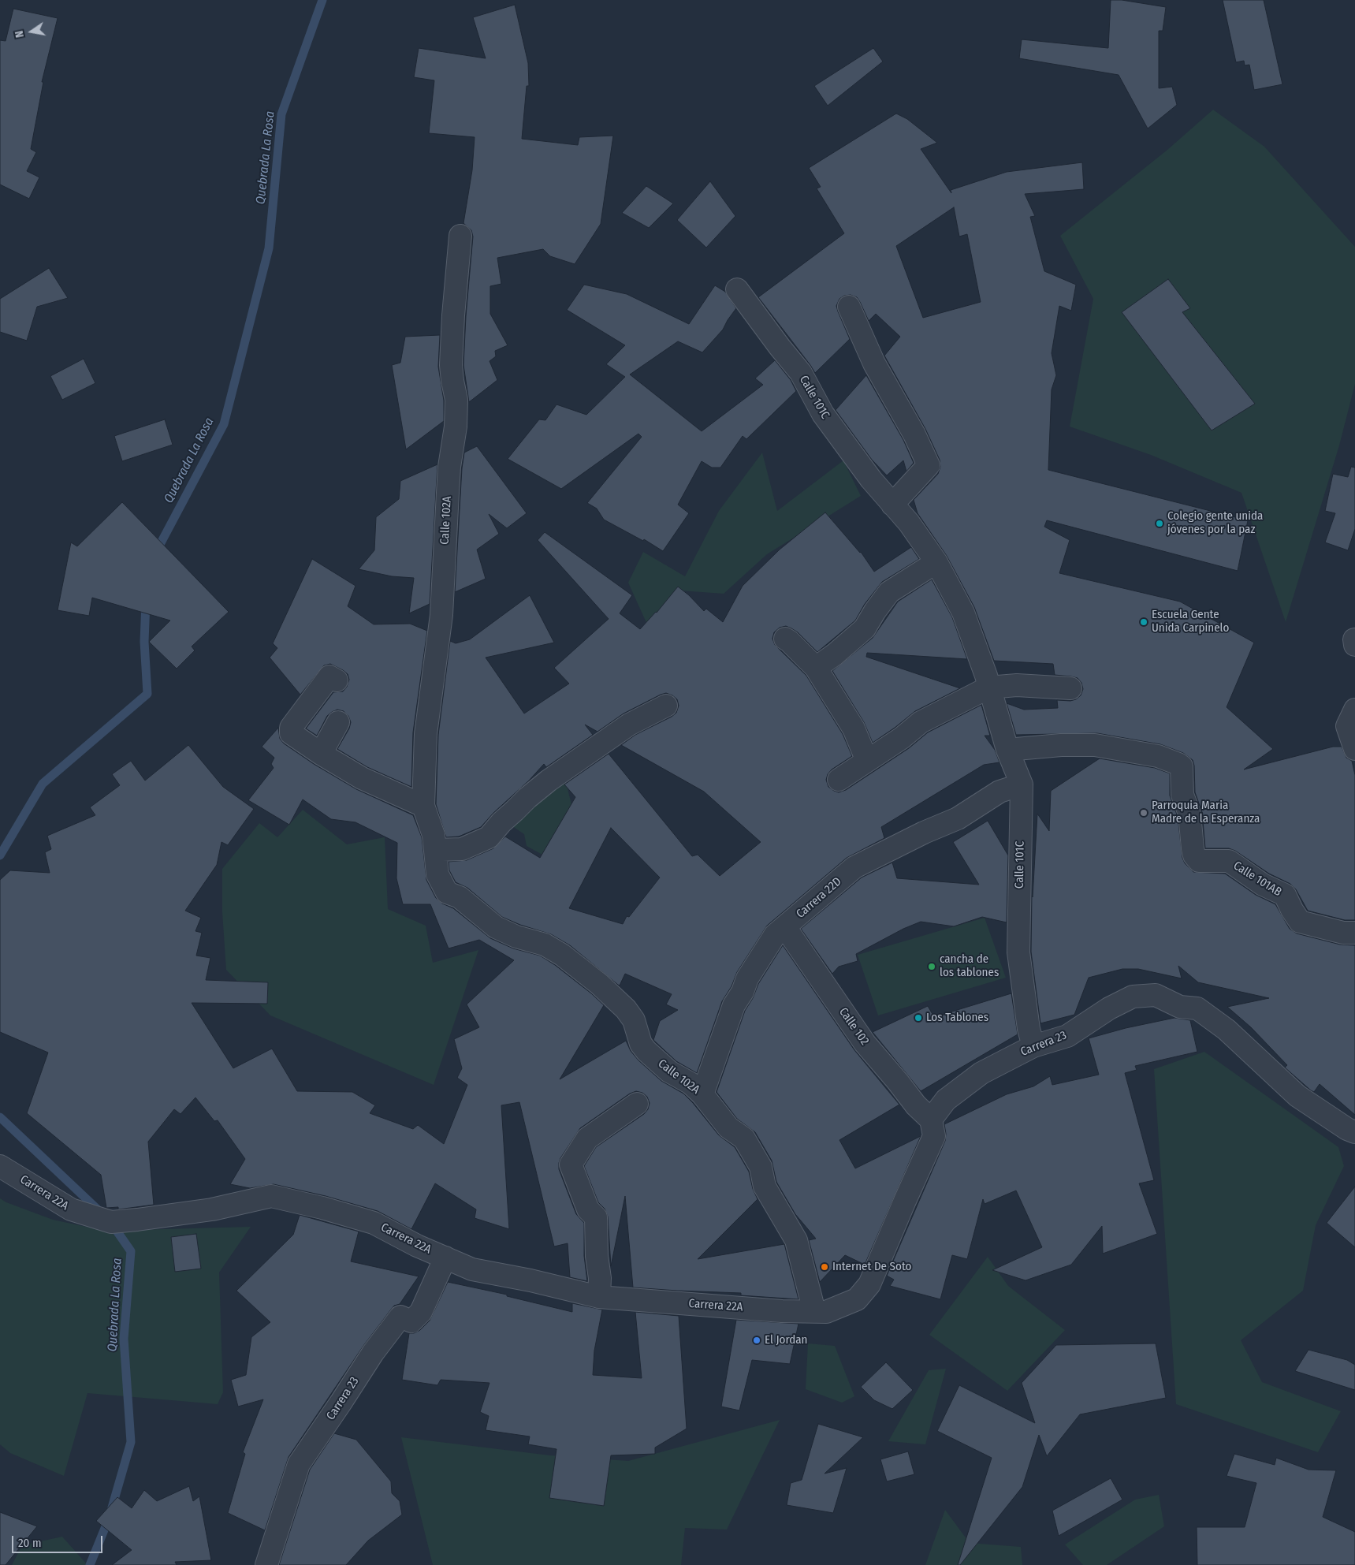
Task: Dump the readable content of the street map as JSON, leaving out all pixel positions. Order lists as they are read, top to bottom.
{
  "streets": {
    "street": [
      "Calle 101C",
      "Calle 102A",
      "Calle 101AB",
      "Carrera 22D",
      "Calle 102",
      "Carrera 23",
      "Carrera 22A"
    ]
  },
  "crossings": [
    ["Calle 101C", "Calle 101AB"],
    ["Calle 101C", "Carrera 22D"],
    ["Calle 101C", "Carrera 23"],
    ["Calle 102A", "Carrera 22D"],
    ["Calle 102A", "Carrera 22A"],
    ["Carrera 22D", "Calle 102"],
    ["Calle 102", "Carrera 23"],
    ["Carrera 23", "Carrera 22A"]
  ],
  "water": ["Quebrada La Rosa"],
  "places": [
    "Colegio gente unida jóvenes por la paz",
    "Escuela Gente Unida Carpinelo",
    "Parroquia Maria Madre de la Esperanza",
    "cancha de los tablones",
    "Los Tablones",
    "Internet De Soto",
    "El Jordan"
  ],
  "scale_bar": "20 m",
  "north": "left"
}
